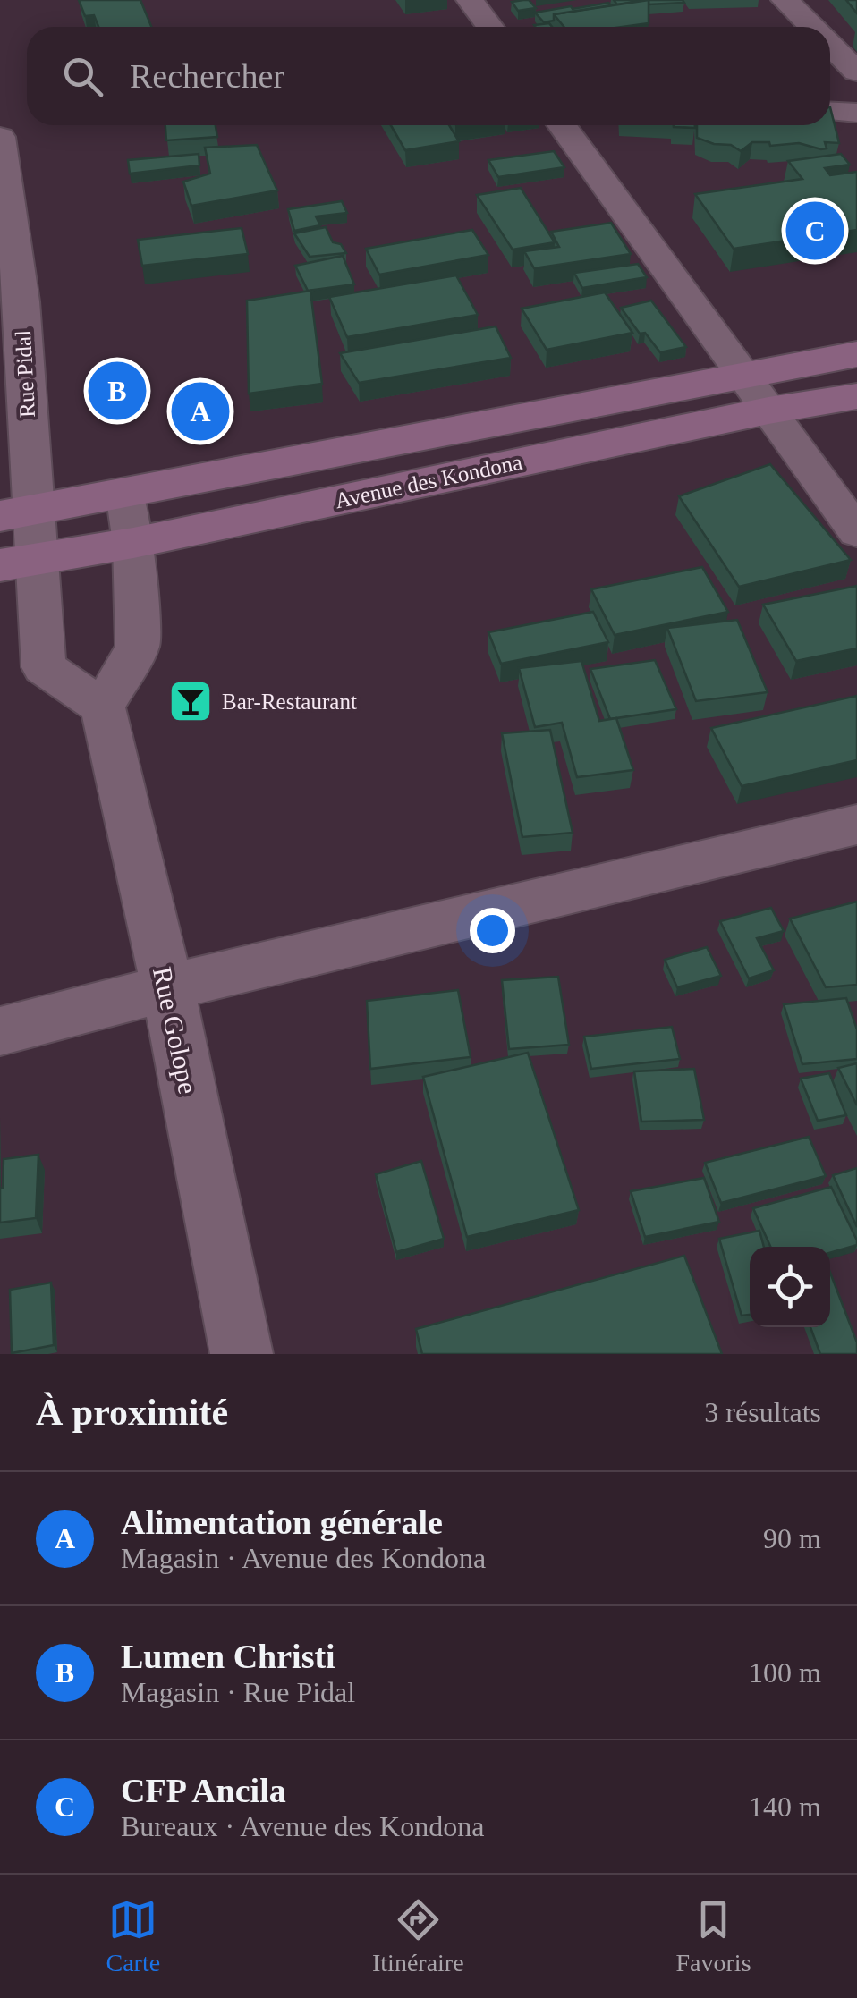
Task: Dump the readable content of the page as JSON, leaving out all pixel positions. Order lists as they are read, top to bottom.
{
  "streets": {
    "street": ["Rue Pidal", "Avenue des Kondona", "Rue Golope"]
  },
  "crossings": [
    ["Rue Pidal", "Avenue des Kondona"]
  ],
  "places": {
    "bar": ["Bar-Restaurant"]
  },
  "page": {
    "search": "Rechercher",
    "pins": ["C", "B", "A"],
    "heading": ["À proximité", "3 résultats"],
    "list": [
      {
        "mark": "A",
        "name": "Alimentation générale",
        "note": "Magasin · Avenue des Kondona",
        "value": "90 m"
      },
      {
        "mark": "B",
        "name": "Lumen Christi",
        "note": "Magasin · Rue Pidal",
        "value": "100 m"
      },
      {
        "mark": "C",
        "name": "CFP Ancila",
        "note": "Bureaux · Avenue des Kondona",
        "value": "140 m"
      }
    ],
    "nav": ["Carte", "Itinéraire", "Favoris"]
  }
}
